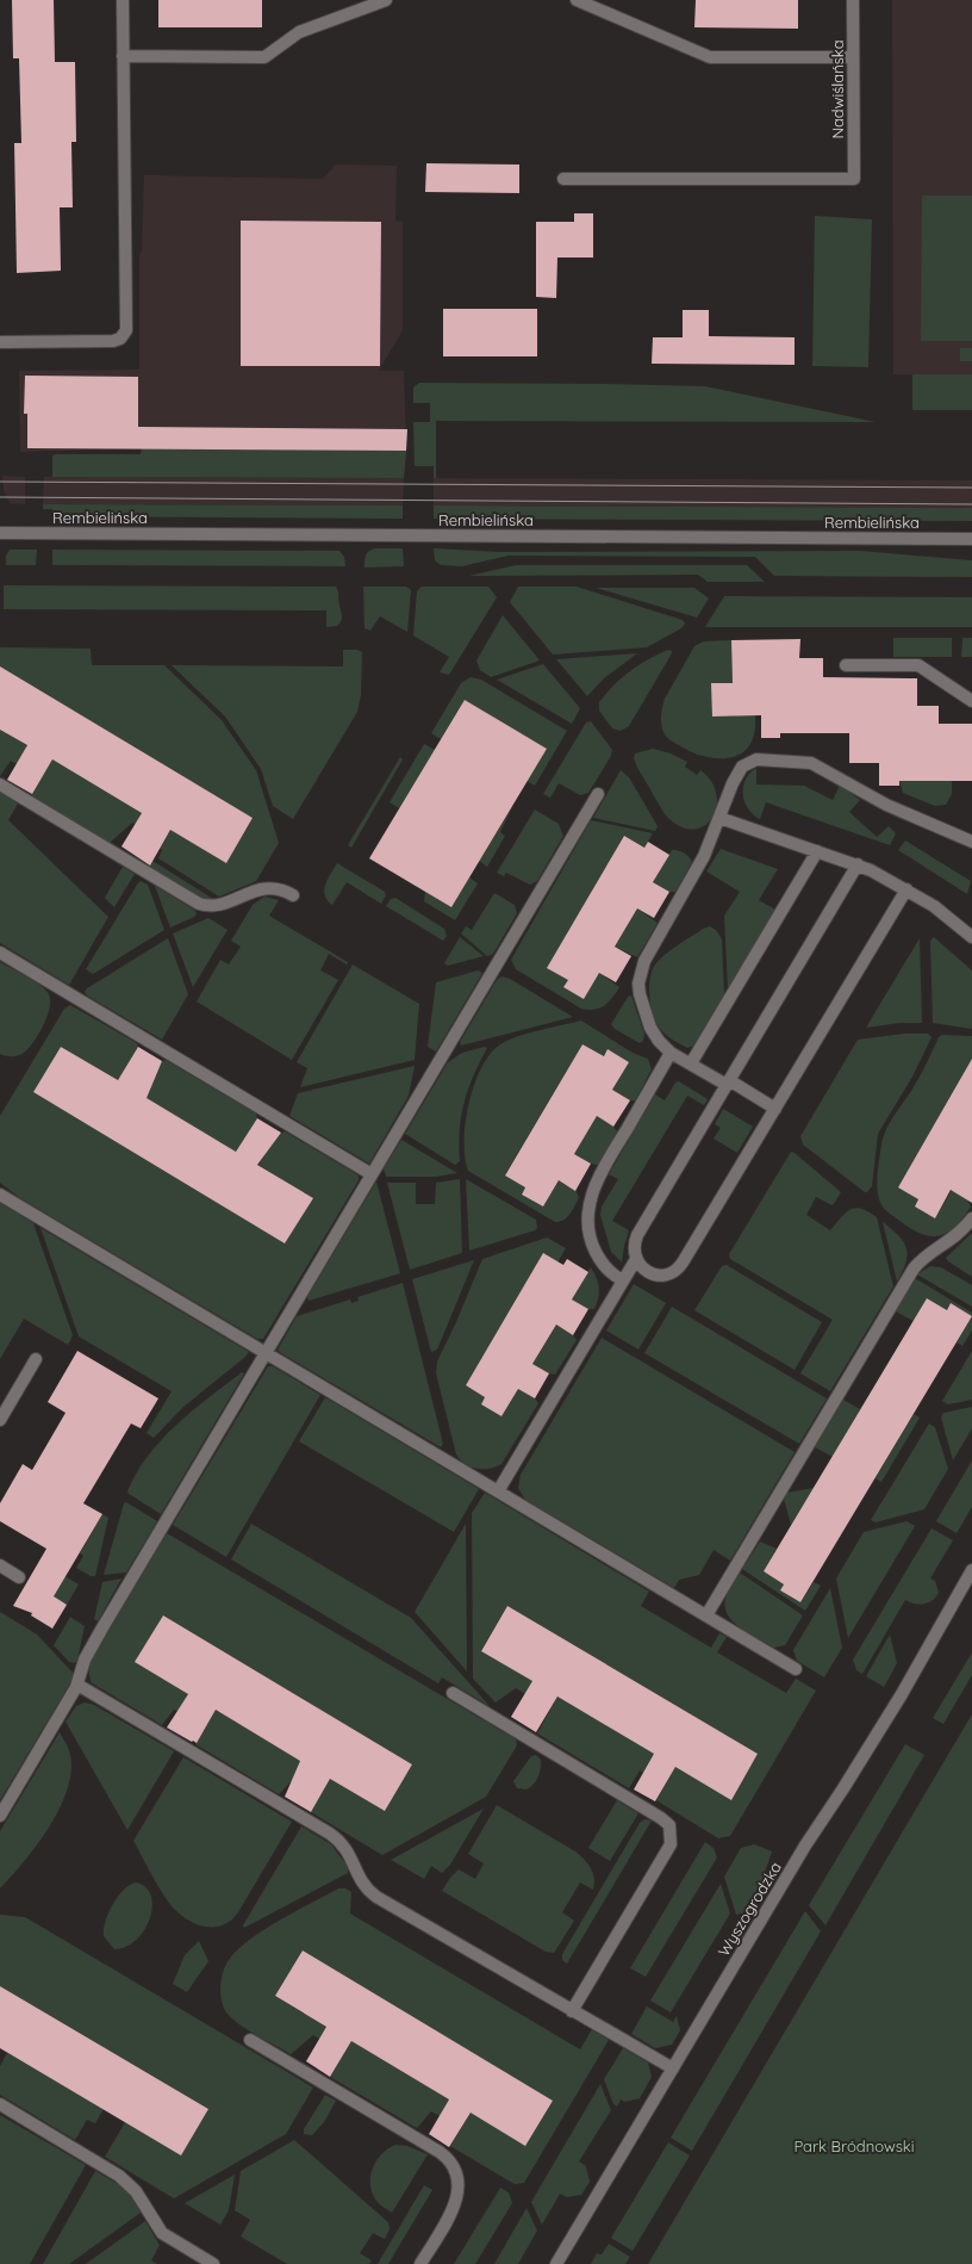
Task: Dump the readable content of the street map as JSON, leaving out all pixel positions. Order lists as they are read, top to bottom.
{
  "streets": {
    "street": ["Nadwiślańska", "Rembielińska", "Wyszogrodzka"]
  },
  "parks": ["Park Bródnowski"]
}
